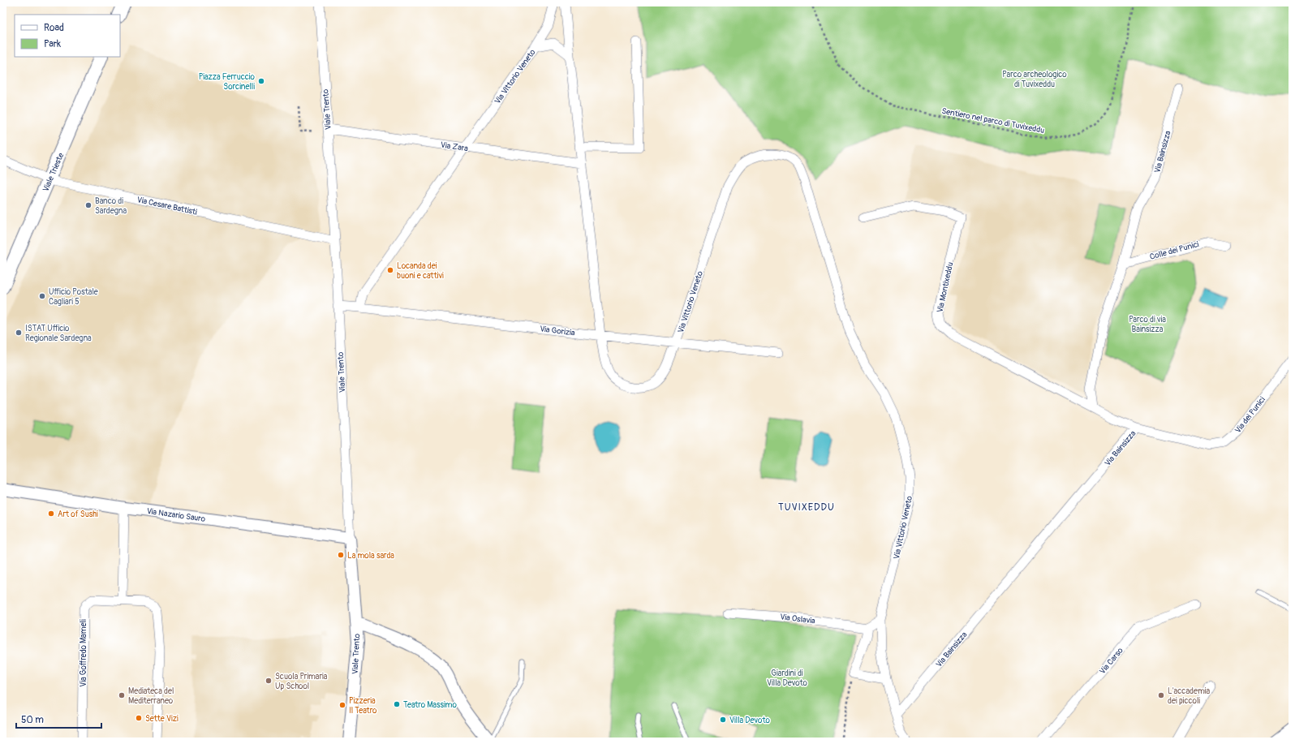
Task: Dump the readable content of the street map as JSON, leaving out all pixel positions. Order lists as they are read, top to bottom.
{
  "streets": {
    "main road": ["Viale Trieste"],
    "street": [
      "Via Vittorio Veneto",
      "Viale Trento",
      "Via Zara",
      "Via Bainsizza",
      "Via Cesare Battisti",
      "Colle dei Punici",
      "Via Montixeddu",
      "Via Gorizia",
      "Via dei Punici",
      "Via Nazario Sauro",
      "Via Oslavia",
      "Via Goffredo Mameli",
      "Via Carso"
    ],
    "path": ["Sentiero nel parco di Tuvixeddu"]
  },
  "crossings": [
    ["Via Vittorio Veneto", "Via Zara"],
    ["Via Vittorio Veneto", "Via Bainsizza"],
    ["Via Vittorio Veneto", "Via Gorizia"],
    ["Viale Trento", "Via Zara"],
    ["Viale Trento", "Via Cesare Battisti"],
    ["Viale Trento", "Via Gorizia"],
    ["Viale Trento", "Via Nazario Sauro"],
    ["Via Bainsizza", "Colle dei Punici"],
    ["Via Bainsizza", "Via Montixeddu"],
    ["Via Bainsizza", "Via dei Punici"],
    ["Viale Trieste", "Via Cesare Battisti"]
  ],
  "districts": ["TUVIXEDDU"],
  "parks": ["Parco archeologico di Tuvixeddu", "Parco di via Bainsizza", "Giardini di Villa Devoto"],
  "places": [
    "Piazza Ferruccio Sorcinelli",
    "Banco di Sardegna",
    "Locanda dei buoni e cattivi",
    "Ufficio Postale Cagliari 5",
    "ISTAT Ufficio Regionale Sardegna",
    "Art of Sushi",
    "La mola sarda",
    "Scuola Primaria Up School",
    "Mediateca del Mediterraneo",
    "L'accademia dei piccoli",
    "Teatro Massimo",
    "Pizzeria Il Teatro",
    "Sette Vizi",
    "Villa Devoto"
  ],
  "legend": ["Road", "Park"],
  "scale_bar": "50 m"
}
